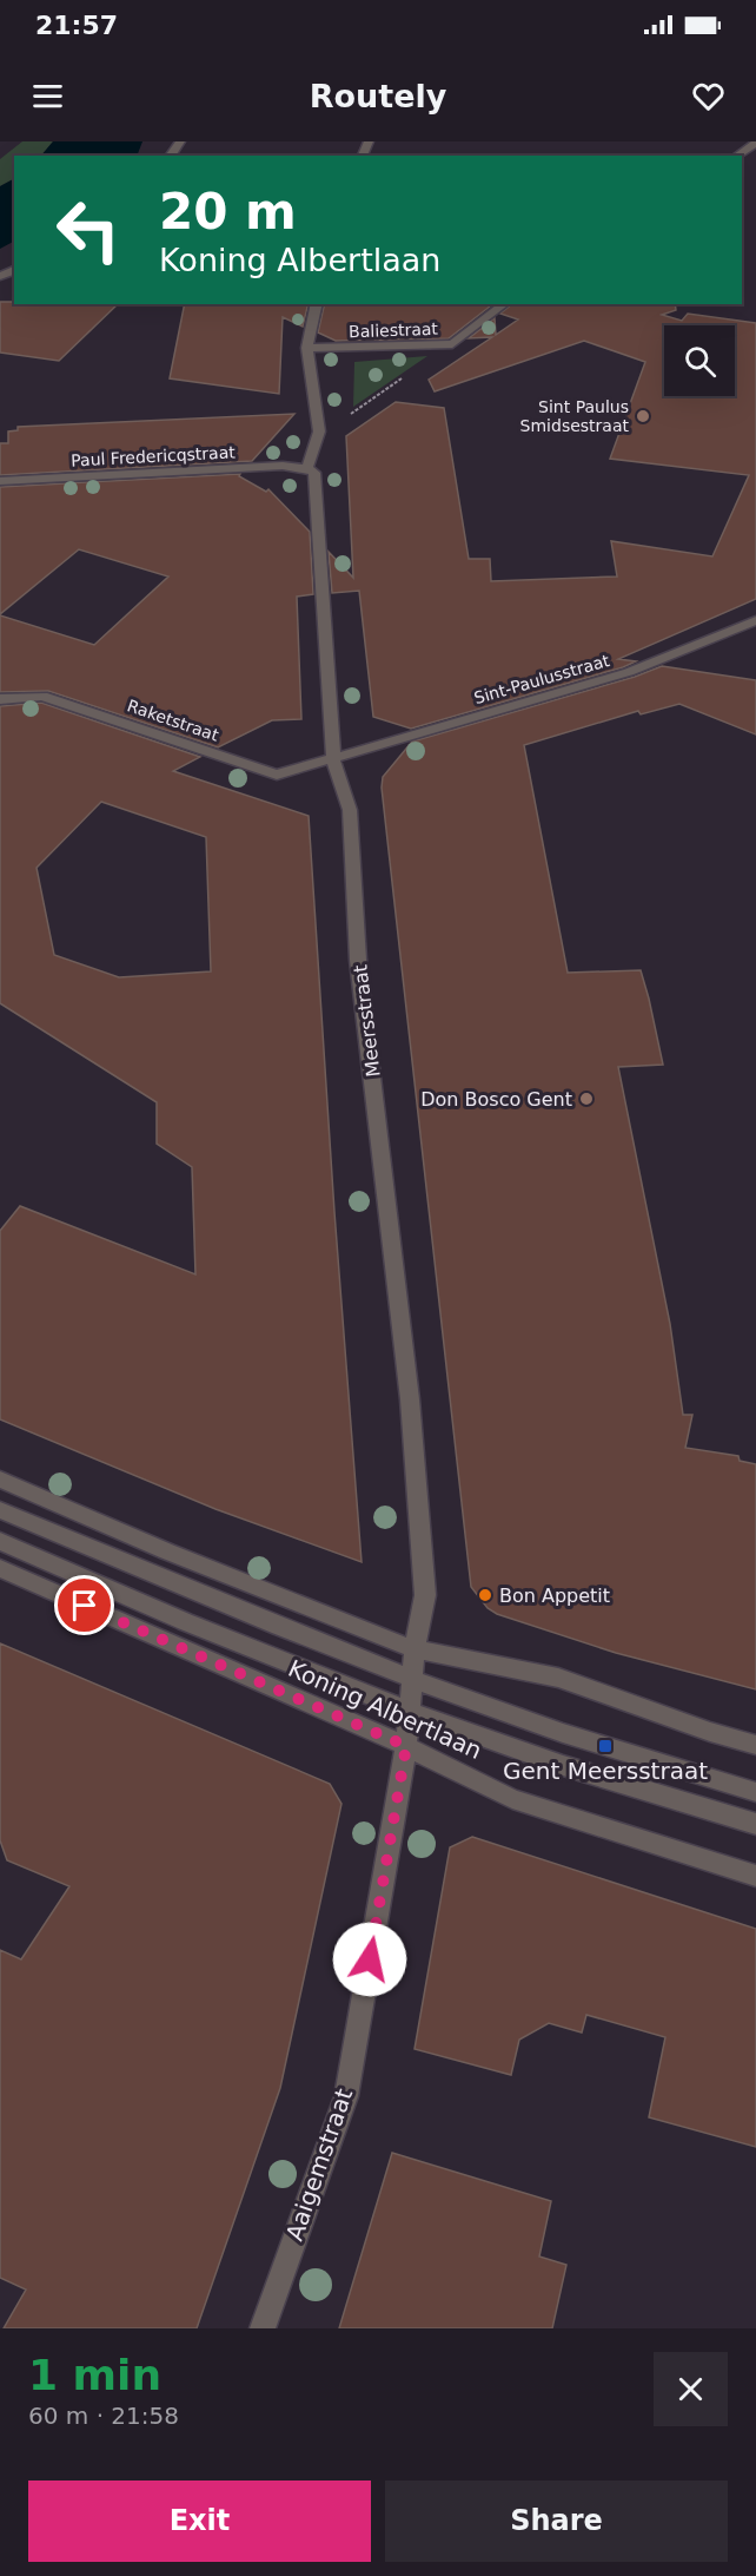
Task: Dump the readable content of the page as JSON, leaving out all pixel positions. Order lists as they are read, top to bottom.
{
  "streets": {
    "street": [
      "Baliestraat",
      "Paul Fredericqstraat",
      "Sint-Paulusstraat",
      "Raketstraat",
      "Meersstraat",
      "Koning Albertlaan",
      "Aaigemstraat"
    ]
  },
  "crossings": [
    ["Paul Fredericqstraat", "Meersstraat"],
    ["Sint-Paulusstraat", "Raketstraat"],
    ["Sint-Paulusstraat", "Meersstraat"],
    ["Raketstraat", "Meersstraat"],
    ["Meersstraat", "Koning Albertlaan"],
    ["Meersstraat", "Aaigemstraat"],
    ["Koning Albertlaan", "Aaigemstraat"]
  ],
  "places": {
    "other": ["Sint Paulus Smidsestraat", "Don Bosco Gent", "Bon Appetit"],
    "transit": ["Gent Meersstraat"]
  },
  "page": {
    "status": "21:57",
    "header": "Routely",
    "turn": ["20 m", "Koning Albertlaan"],
    "heading": ["1 min", "60 m · 21:58"],
    "buttons": ["Exit", "Share"]
  }
}
